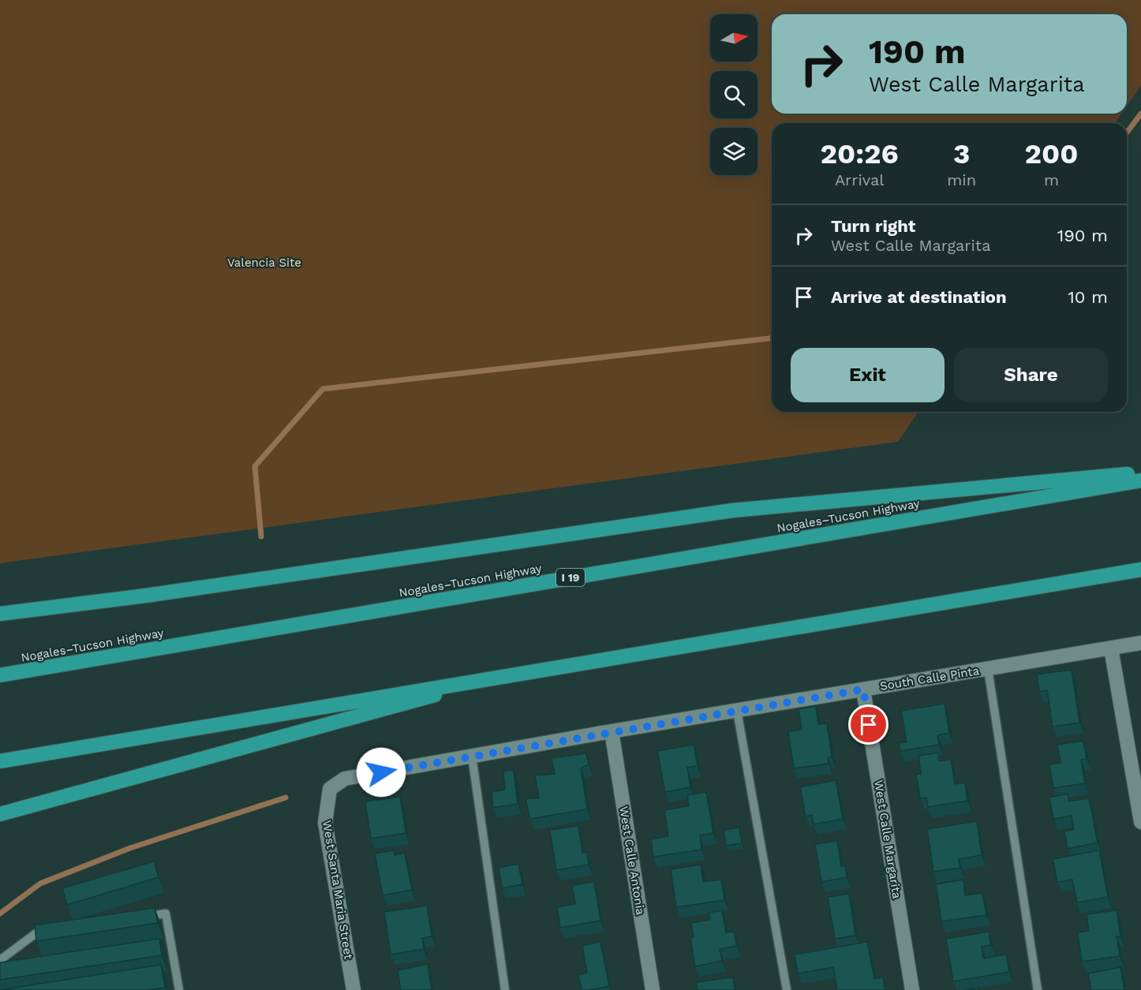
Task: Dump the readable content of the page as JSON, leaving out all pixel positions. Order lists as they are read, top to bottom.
{
  "streets": {
    "highway": ["Nogales–Tucson Highway", "I 19"],
    "street": [
      "South Calle Pinta",
      "West Calle Margarita",
      "West Calle Antonia",
      "West Santa Maria Street"
    ]
  },
  "crossings": [
    ["South Calle Pinta", "West Calle Margarita"],
    ["South Calle Pinta", "West Calle Antonia"],
    ["South Calle Pinta", "West Santa Maria Street"]
  ],
  "parks": ["Valencia Site"],
  "north": "right",
  "page": {
    "turn": ["190 m", "West Calle Margarita"],
    "eta": [
      "20:26",
      "Arrival",
      "3",
      "min",
      "200",
      "m"
    ],
    "list": [
      {
        "name": "Turn right",
        "note": "West Calle Margarita",
        "value": "190 m"
      },
      {
        "name": "Arrive at destination",
        "value": "10 m"
      }
    ],
    "buttons": ["Exit", "Share"]
  }
}
